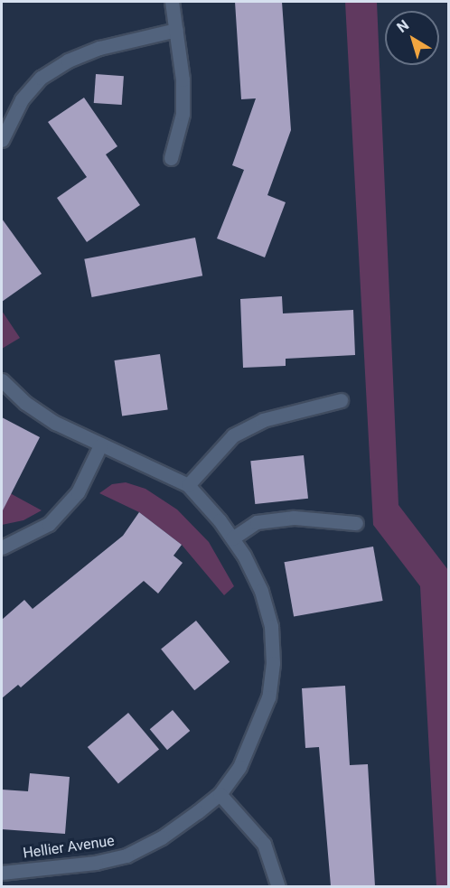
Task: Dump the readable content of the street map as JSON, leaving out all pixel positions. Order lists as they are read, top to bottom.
{
  "streets": {
    "street": ["Hellier Avenue"]
  },
  "north": "top left"
}
